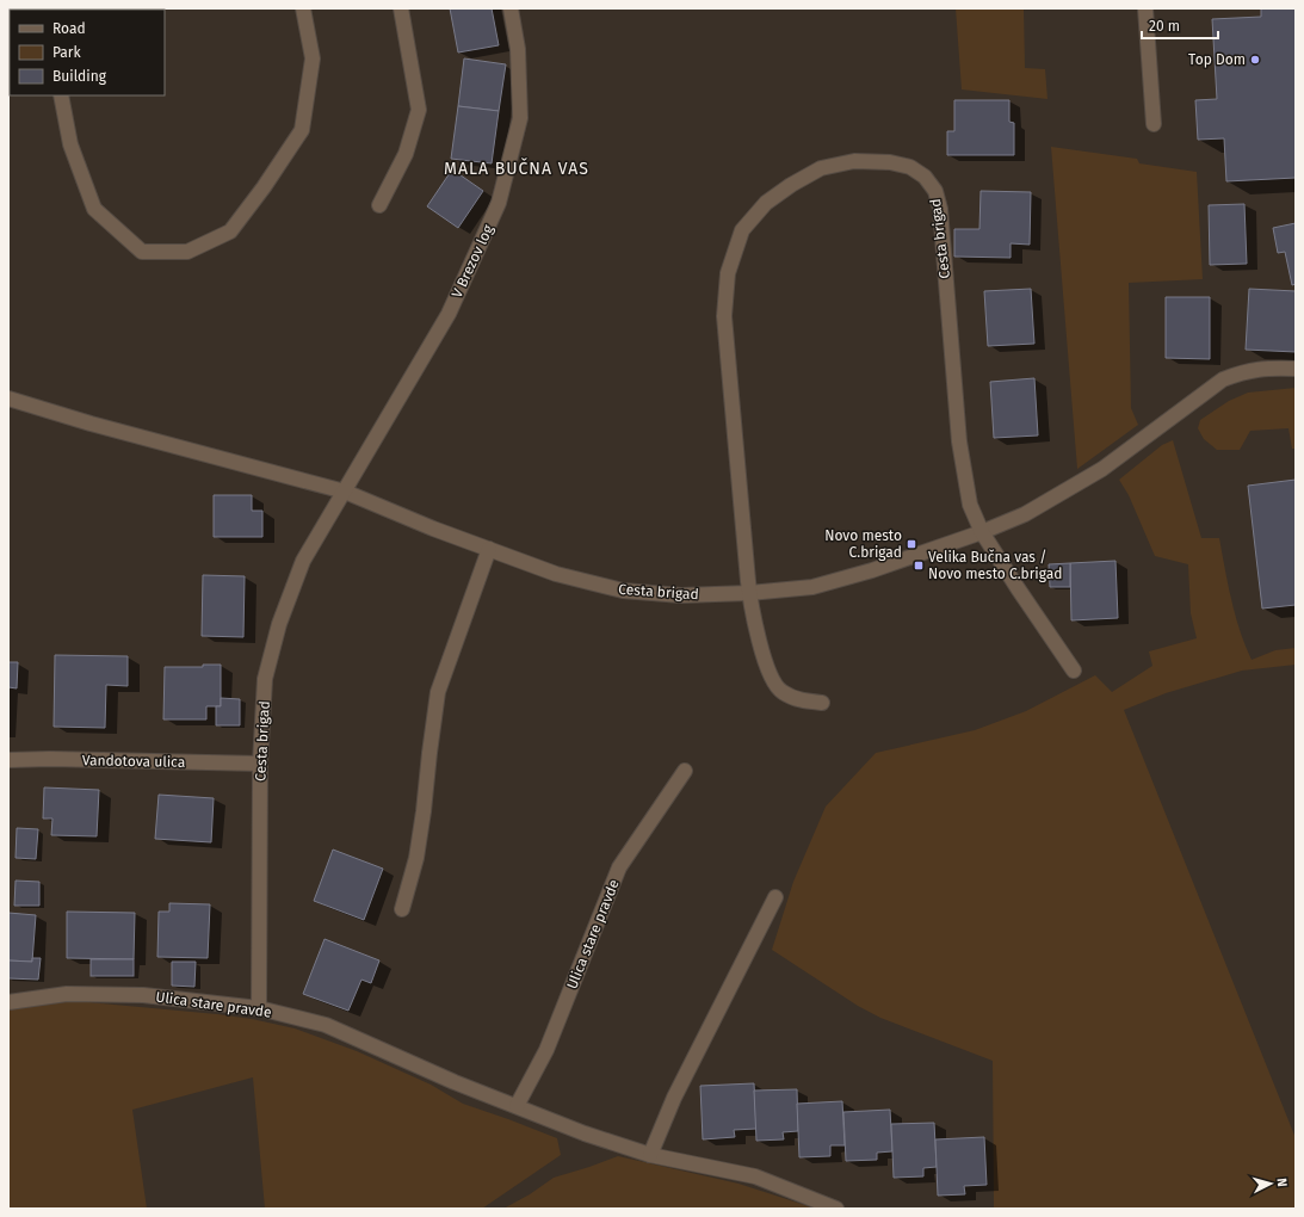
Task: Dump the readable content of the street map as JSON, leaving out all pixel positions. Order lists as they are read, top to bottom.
{
  "streets": {
    "street": [
      "Cesta brigad",
      "V Brezov log",
      "Vandotova ulica",
      "Ulica stare pravde"
    ]
  },
  "crossings": [
    ["Cesta brigad", "V Brezov log"],
    ["Cesta brigad", "Vandotova ulica"],
    ["Cesta brigad", "Ulica stare pravde"]
  ],
  "districts": ["MALA BUČNA VAS"],
  "places": {
    "other": ["Top Dom"],
    "transit": ["Novo mesto C.brigad", "Velika Bučna vas / Novo mesto C.brigad"]
  },
  "legend": ["Road", "Park", "Building"],
  "scale_bar": "20 m",
  "north": "right"
}
